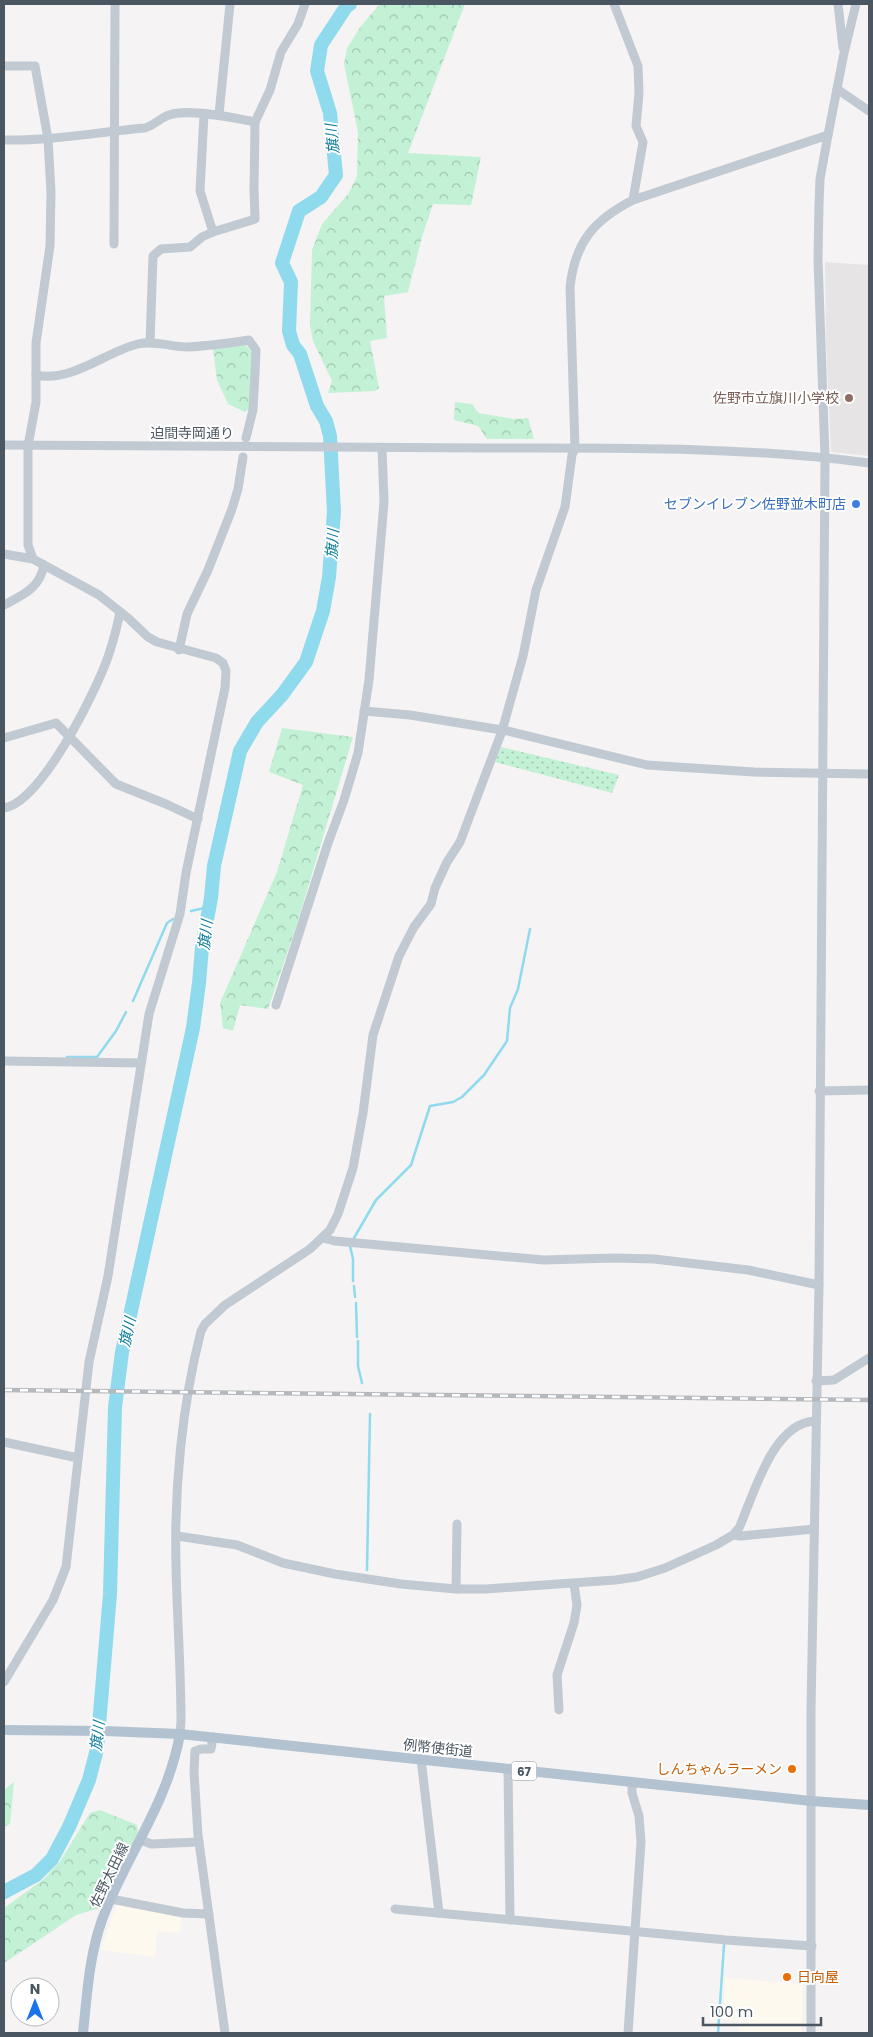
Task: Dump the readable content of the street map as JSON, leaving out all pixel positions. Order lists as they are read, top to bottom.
{
  "streets": {
    "main road": ["例幣使街道", "67", "佐野太田線"],
    "street": ["迫間寺岡通り"]
  },
  "crossings": [
    ["例幣使街道", "佐野太田線"]
  ],
  "water": ["旗川"],
  "places": [
    "佐野市立旗川小学校",
    "セブンイレブン佐野並木町店",
    "しんちゃんラーメン",
    "日向屋"
  ],
  "scale_bar": "100 m",
  "north": "top"
}
